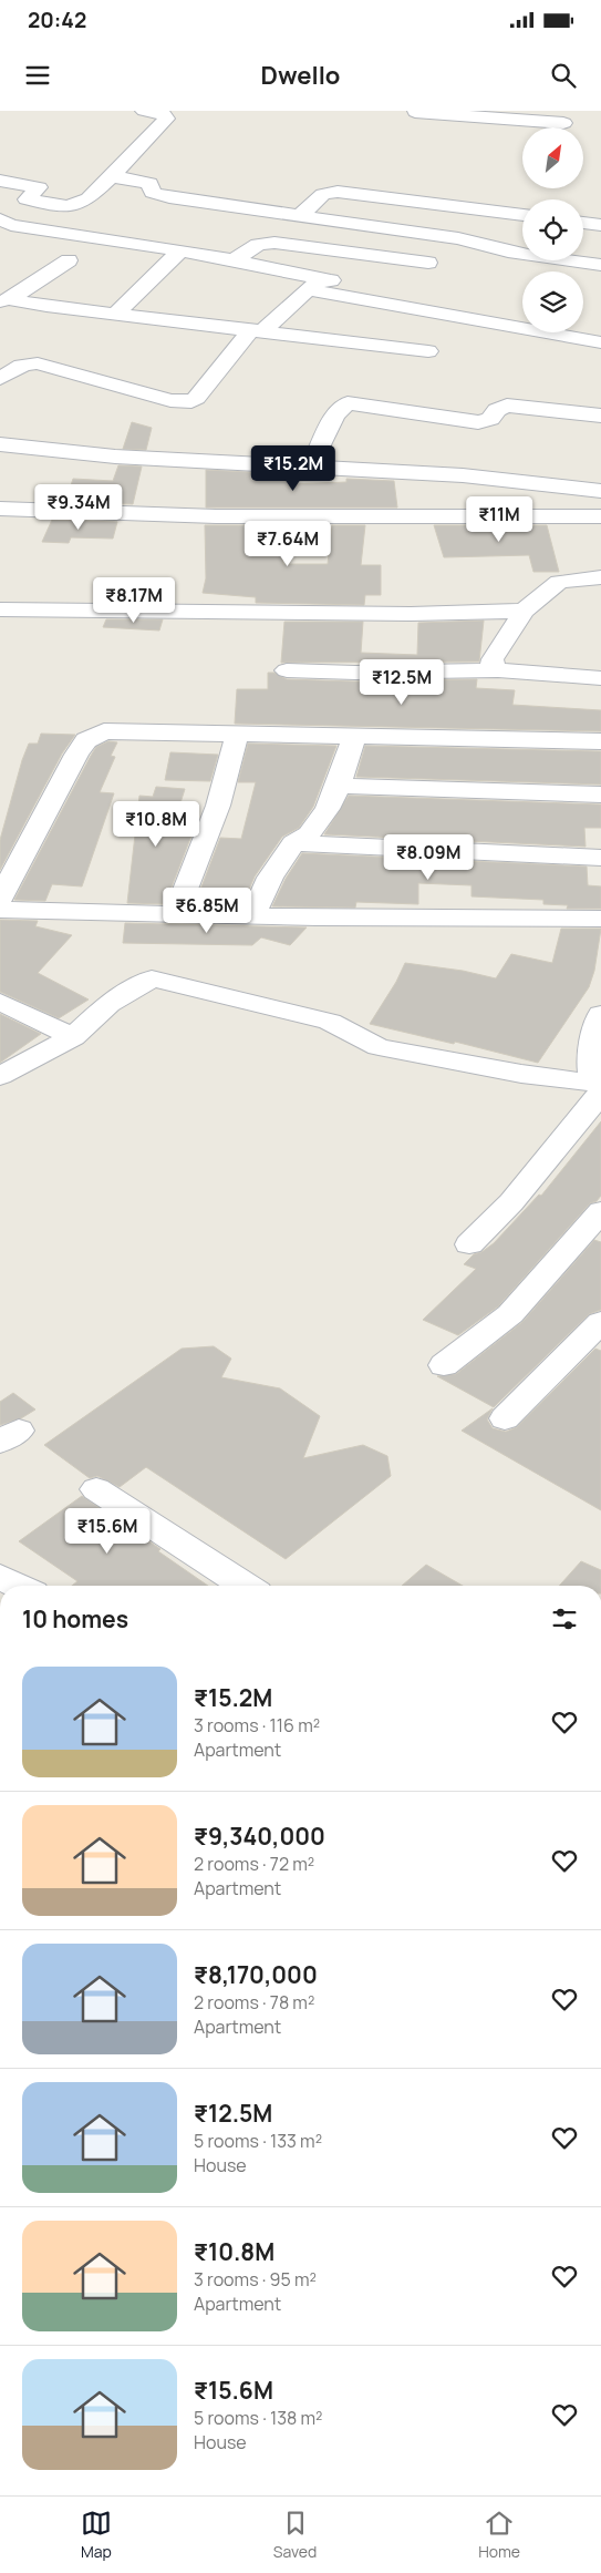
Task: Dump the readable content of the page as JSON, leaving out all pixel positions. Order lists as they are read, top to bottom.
{
  "north": "top right",
  "page": {
    "status": "20:42",
    "header": "Dwello",
    "price": [
      "₹15.2M",
      "₹9.34M",
      "₹11M",
      "₹7.64M",
      "₹8.17M",
      "₹12.5M",
      "₹10.8M",
      "₹8.09M",
      "₹6.85M",
      "₹15.6M"
    ],
    "heading": "10 homes",
    "list": [
      {
        "name": "₹15.2M",
        "note": "3 rooms · 116 m² · Apartment"
      },
      {
        "name": "₹9,340,000",
        "note": "2 rooms · 72 m² · Apartment"
      },
      {
        "name": "₹8,170,000",
        "note": "2 rooms · 78 m² · Apartment"
      },
      {
        "name": "₹12.5M",
        "note": "5 rooms · 133 m² · House"
      },
      {
        "name": "₹10.8M",
        "note": "3 rooms · 95 m² · Apartment"
      },
      {
        "name": "₹15.6M",
        "note": "5 rooms · 138 m² · House"
      }
    ],
    "tabs": ["Map", "Saved", "Home"]
  }
}
